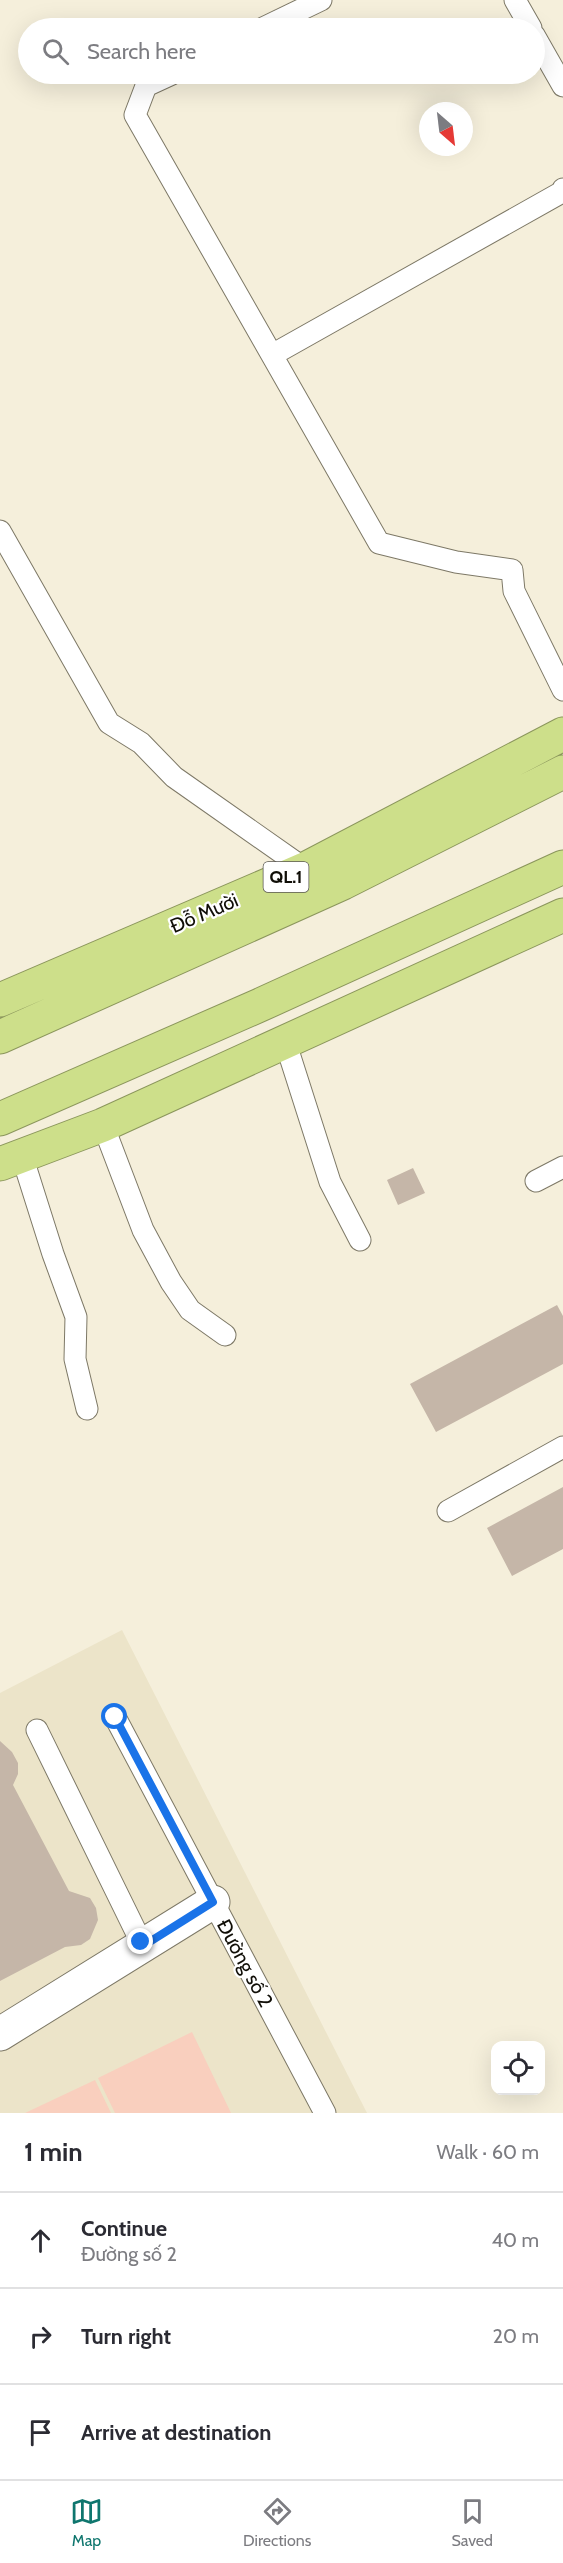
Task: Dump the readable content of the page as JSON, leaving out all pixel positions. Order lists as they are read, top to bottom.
{
  "streets": {
    "highway": ["QL.1", "Đỗ Mười"],
    "lane": ["Đường số 2"]
  },
  "north": "bottom right",
  "page": {
    "search": "Search here",
    "heading": ["1 min", "Walk · 60 m"],
    "list": [
      ["Continue", "Đường số 2", "40 m"],
      ["Turn right", "20 m"],
      "Arrive at destination"
    ],
    "nav": ["Map", "Directions", "Saved"]
  }
}
